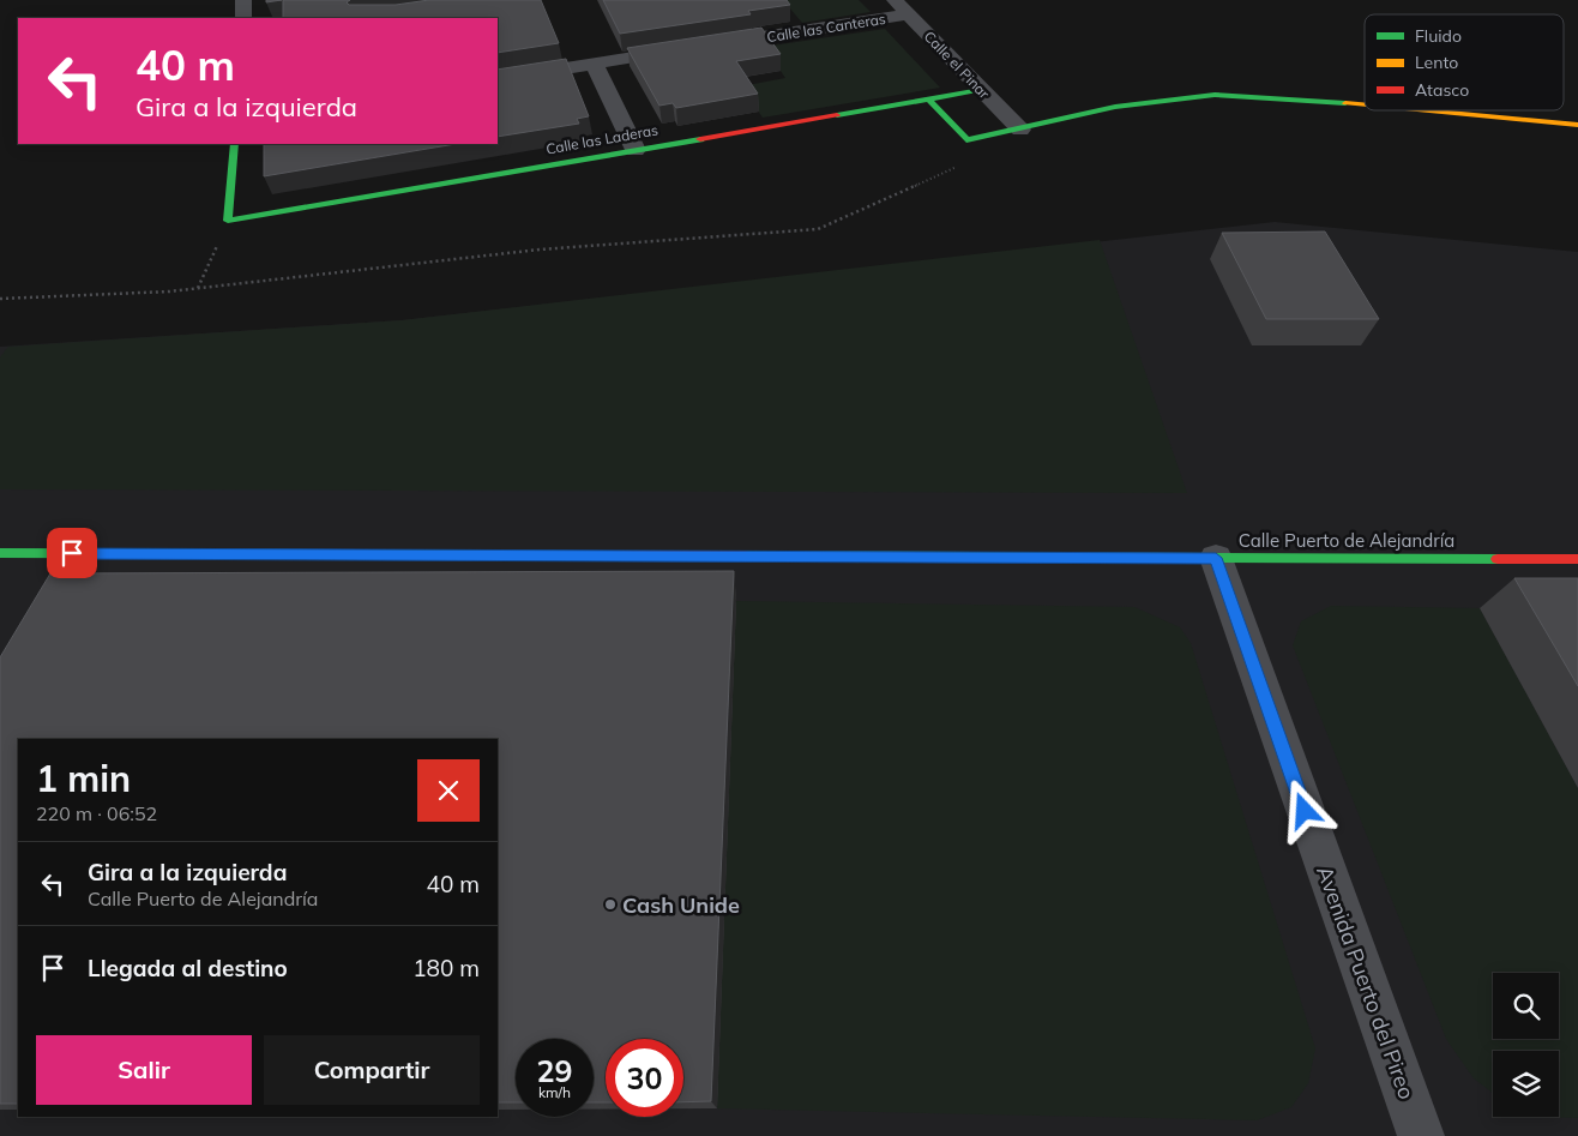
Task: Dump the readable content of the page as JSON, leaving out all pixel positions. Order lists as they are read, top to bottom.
{
  "streets": {
    "street": [
      "Calle las Canteras",
      "Calle el Pinar",
      "Calle las Laderas",
      "Calle Puerto de Alejandría",
      "Avenida Puerto del Pireo"
    ]
  },
  "crossings": [
    ["Calle las Canteras", "Calle el Pinar"],
    ["Calle el Pinar", "Calle las Laderas"],
    ["Calle Puerto de Alejandría", "Avenida Puerto del Pireo"]
  ],
  "places": ["Cash Unide"],
  "legend": ["Fluido", "Lento", "Atasco"],
  "page": {
    "turn": ["40 m", "Gira a la izquierda"],
    "heading": ["1 min", "220 m · 06:52"],
    "list": [
      {
        "name": "Gira a la izquierda",
        "note": "Calle Puerto de Alejandría",
        "value": "40 m"
      },
      {
        "name": "Llegada al destino",
        "value": "180 m"
      }
    ],
    "buttons": ["Salir", "Compartir"],
    "speed": "29 km/h",
    "limit": "30"
  }
}
